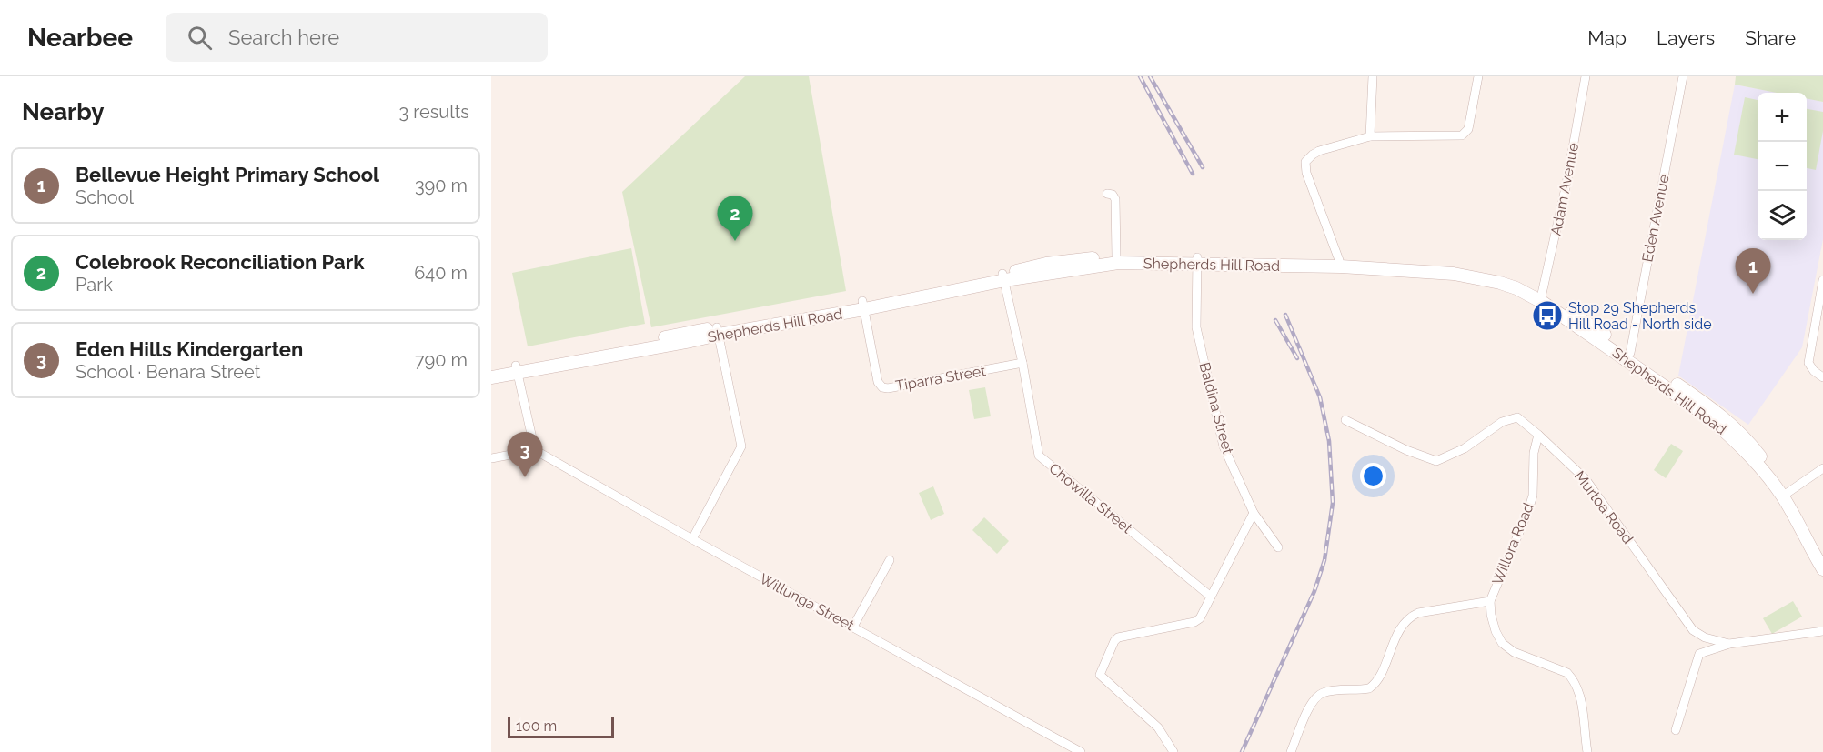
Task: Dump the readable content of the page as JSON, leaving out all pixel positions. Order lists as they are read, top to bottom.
{
  "streets": {
    "main road": ["Shepherds Hill Road"],
    "street": [
      "Adam Avenue",
      "Eden Avenue",
      "Tiparra Street",
      "Baldina Street",
      "Chowilla Street",
      "Murtoa Road",
      "Willora Road",
      "Willunga Street"
    ]
  },
  "crossings": [
    ["Adam Avenue", "Shepherds Hill Road"],
    ["Eden Avenue", "Shepherds Hill Road"],
    ["Shepherds Hill Road", "Tiparra Street"],
    ["Shepherds Hill Road", "Baldina Street"],
    ["Shepherds Hill Road", "Chowilla Street"],
    ["Tiparra Street", "Chowilla Street"],
    ["Murtoa Road", "Willora Road"]
  ],
  "places": {
    "bus stop": ["Stop 29 Shepherds Hill Road - North side"]
  },
  "scale_bar": "100 m",
  "page": {
    "header": "Nearbee",
    "search": "Search here",
    "nav": ["Map", "Layers", "Share"],
    "heading": ["Nearby", "3 results"],
    "map_buttons": ["+", "−"],
    "list": [
      {
        "mark": "1",
        "name": "Bellevue Height Primary School",
        "note": "School",
        "value": "390 m"
      },
      {
        "mark": "2",
        "name": "Colebrook Reconciliation Park",
        "note": "Park",
        "value": "640 m"
      },
      {
        "mark": "3",
        "name": "Eden Hills Kindergarten",
        "note": "School · Benara Street",
        "value": "790 m"
      }
    ],
    "pins": ["2", "1", "3"],
    "scale": "100 m"
  }
}
